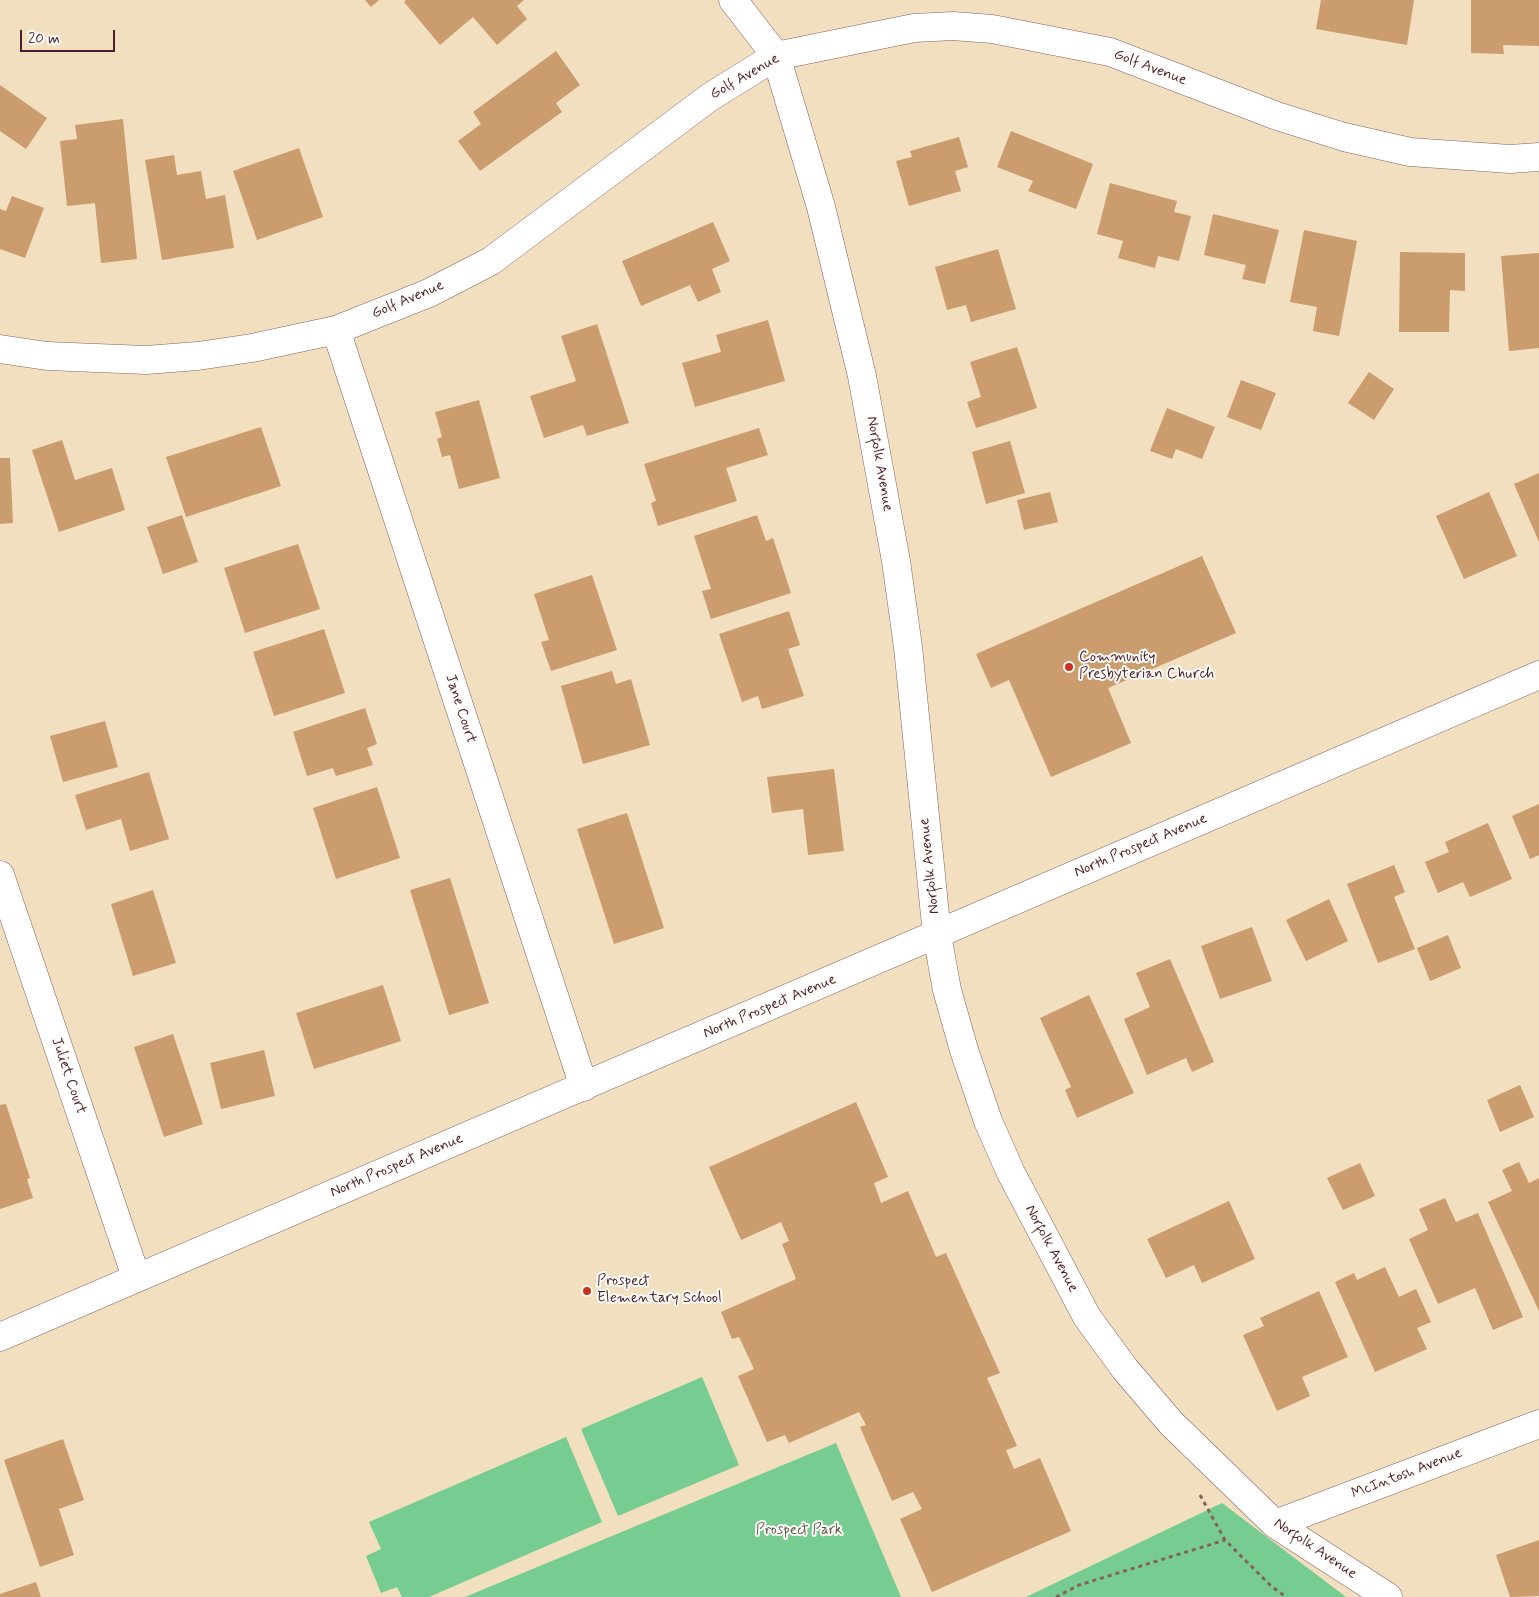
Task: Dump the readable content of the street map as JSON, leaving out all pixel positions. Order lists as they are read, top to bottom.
{
  "streets": {
    "street": [
      "Golf Avenue",
      "Norfolk Avenue",
      "Jane Court",
      "North Prospect Avenue",
      "Juliet Court",
      "McIntosh Avenue"
    ]
  },
  "crossings": [
    ["Golf Avenue", "Norfolk Avenue"],
    ["Golf Avenue", "Jane Court"],
    ["Norfolk Avenue", "North Prospect Avenue"],
    ["Norfolk Avenue", "McIntosh Avenue"],
    ["Jane Court", "North Prospect Avenue"],
    ["North Prospect Avenue", "Juliet Court"]
  ],
  "parks": ["Prospect Park"],
  "places": ["Community Presbyterian Church", "Prospect Elementary School"],
  "scale_bar": "20 m"
}
